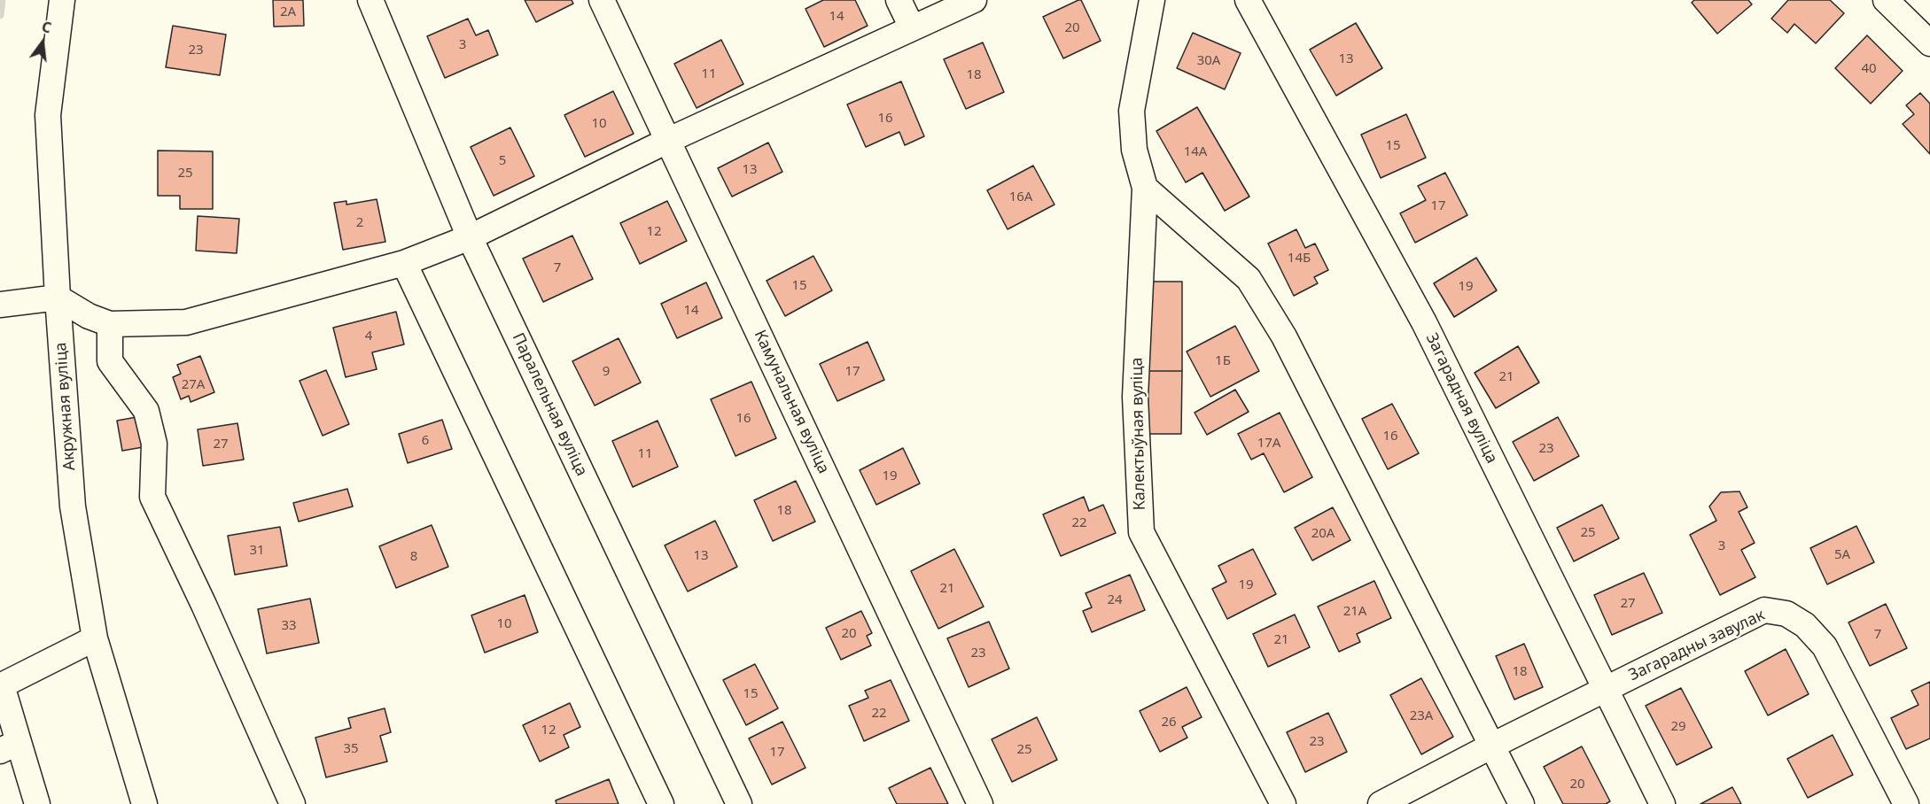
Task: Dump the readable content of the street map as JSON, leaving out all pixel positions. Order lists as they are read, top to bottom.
{
  "streets": {
    "street": [
      "Загарадная вуліца",
      "Камунальная вуліца",
      "Паралельная вуліца",
      "Акружная вуліца",
      "Калектыўная вуліца",
      "Загарадны завулак"
    ]
  },
  "crossings": [
    ["Загарадная вуліца", "Загарадны завулак"]
  ],
  "house_numbers": [
    "2А",
    "14",
    "20",
    "3",
    "23",
    "13",
    "30А",
    "40",
    "11",
    "18",
    "16",
    "10",
    "15",
    "14А",
    "5",
    "13",
    "25",
    "16А",
    "17",
    "2",
    "12",
    "14Б",
    "7",
    "15",
    "19",
    "14",
    "4",
    "1Б",
    "9",
    "17",
    "21",
    "27А",
    "16",
    "16",
    "6",
    "17А",
    "27",
    "23",
    "11",
    "19",
    "18",
    "22",
    "25",
    "20А",
    "3",
    "31",
    "5А",
    "13",
    "8",
    "19",
    "21",
    "24",
    "27",
    "21А",
    "10",
    "33",
    "20",
    "7",
    "21",
    "23",
    "18",
    "15",
    "22",
    "23А",
    "26",
    "29",
    "12",
    "23",
    "35",
    "25",
    "17",
    "20"
  ],
  "north": "top"
}
